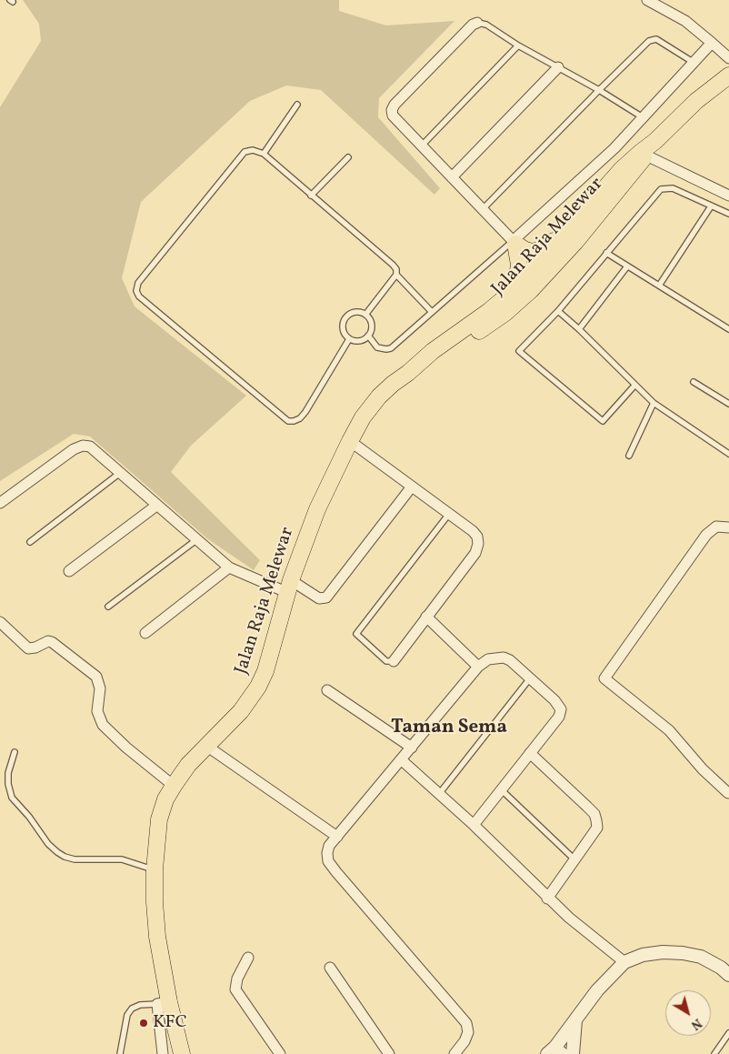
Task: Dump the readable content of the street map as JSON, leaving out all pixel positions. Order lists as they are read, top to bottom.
{
  "streets": {
    "highway": ["Jalan Raja Melewar"]
  },
  "districts": ["Taman Sema"],
  "places": ["KFC"],
  "north": "bottom right"
}
